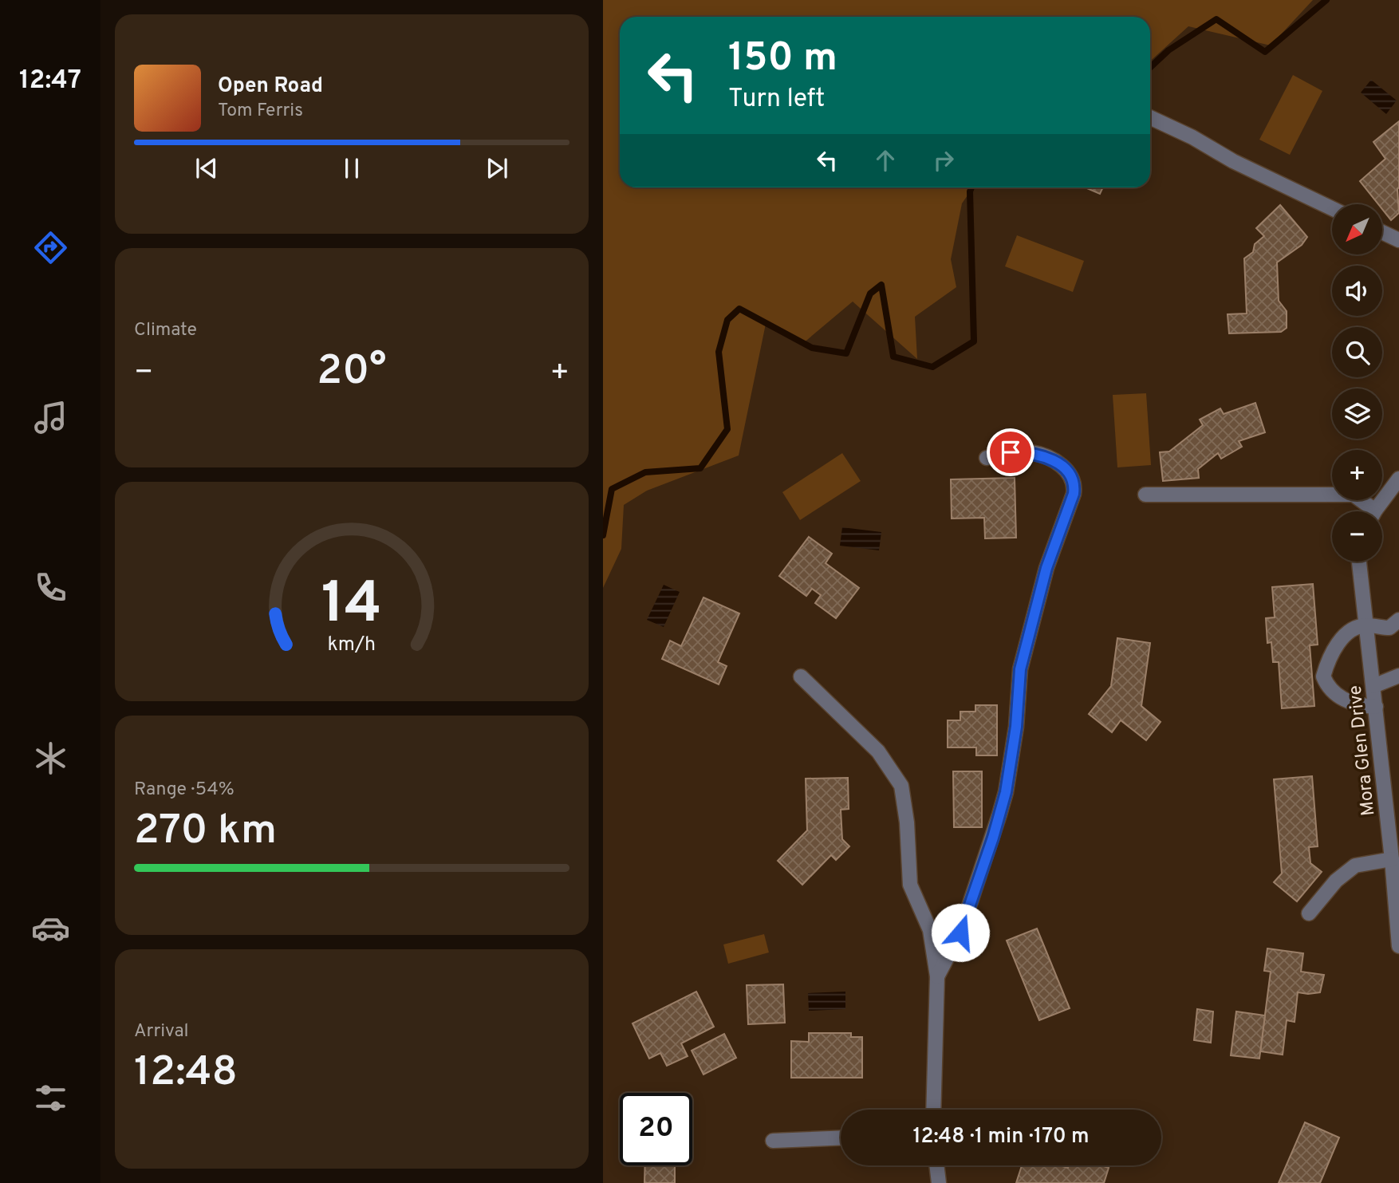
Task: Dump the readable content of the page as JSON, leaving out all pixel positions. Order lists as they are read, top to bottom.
{
  "streets": {
    "street": ["Mora Glen Drive"]
  },
  "north": "bottom left",
  "page": {
    "tabs": "12:47",
    "turn": ["150 m", "Turn left"],
    "song": ["Open Road", "Tom Ferris"],
    "map_buttons": ["+", "−"],
    "tile": [
      "Climate",
      ["Range · 54%", "270 km"],
      ["Arrival", "12:48"]
    ],
    "heat": ["−", "20°", "+"],
    "limit": "20",
    "trip": "12:48 · 1 min · 170 m",
    "gauge": ["14", "km/h"]
  }
}
